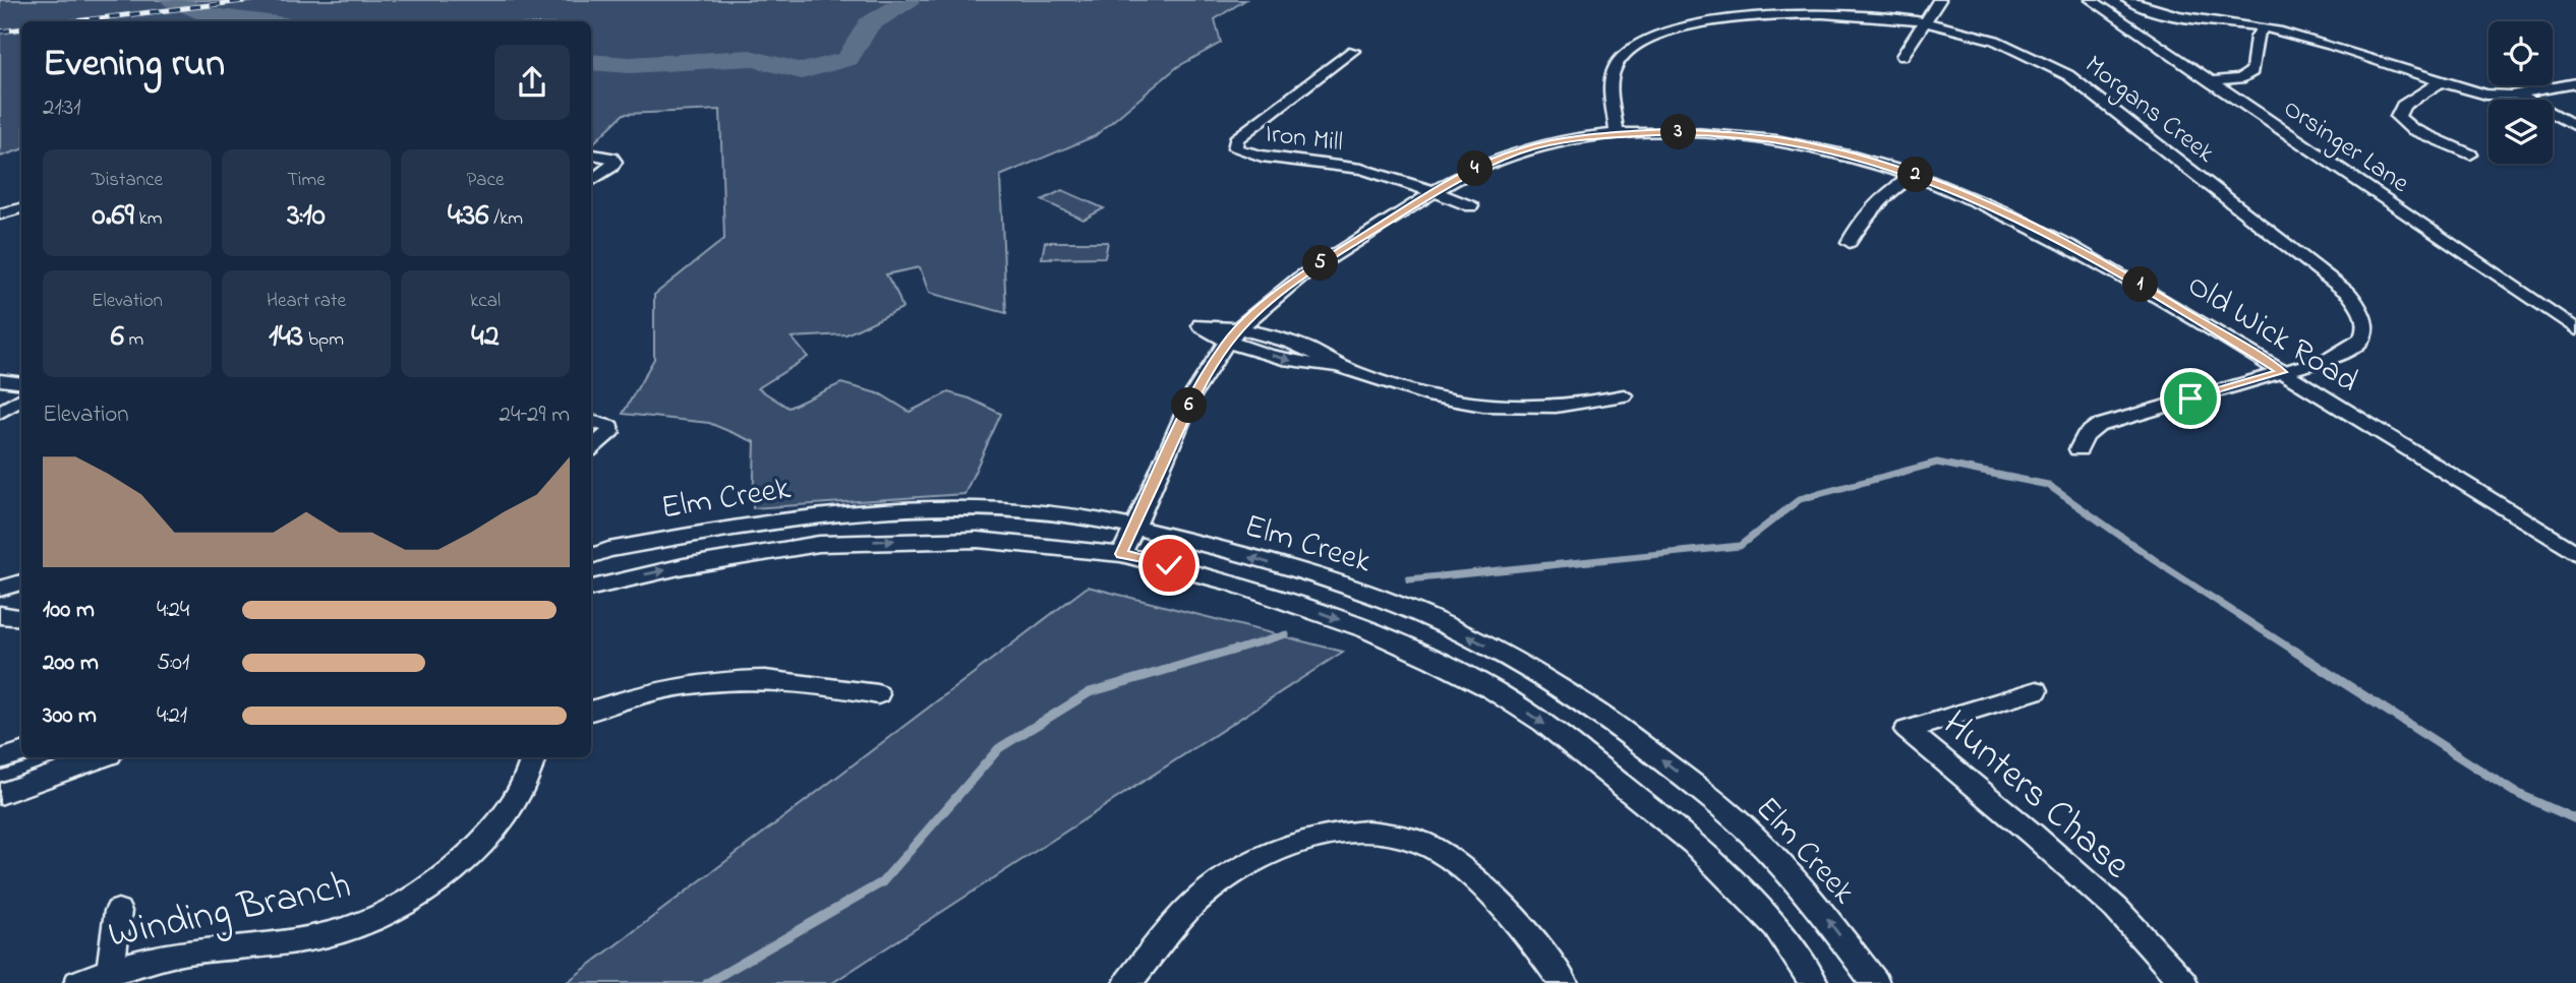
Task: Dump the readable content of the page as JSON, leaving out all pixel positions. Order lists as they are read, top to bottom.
{
  "streets": {
    "street": [
      "Morgans Creek",
      "Iron Mill",
      "Orsinger Lane",
      "Old Wick Road",
      "Elm Creek",
      "Hunters Chase",
      "Winding Branch"
    ]
  },
  "crossings": [
    ["Morgans Creek", "Old Wick Road"],
    ["Iron Mill", "Old Wick Road"],
    ["Old Wick Road", "Elm Creek"]
  ],
  "page": {
    "heading": ["Evening run", "21:31"],
    "pins": [
      "3",
      "4",
      "2",
      "5",
      "1",
      "6"
    ],
    "stats": [
      ["Distance", "0.69 km"],
      ["Time", "3:10"],
      ["Pace", "4:36 /km"],
      ["Elevation", "6 m"],
      ["Heart rate", "143 bpm"],
      ["kcal", "42"]
    ],
    "chart": ["Elevation", "24–29 m"],
    "list": [
      {
        "name": "100 m",
        "note": "4:24"
      },
      {
        "name": "200 m",
        "note": "5:01"
      },
      {
        "name": "300 m",
        "note": "4:21"
      }
    ]
  }
}
